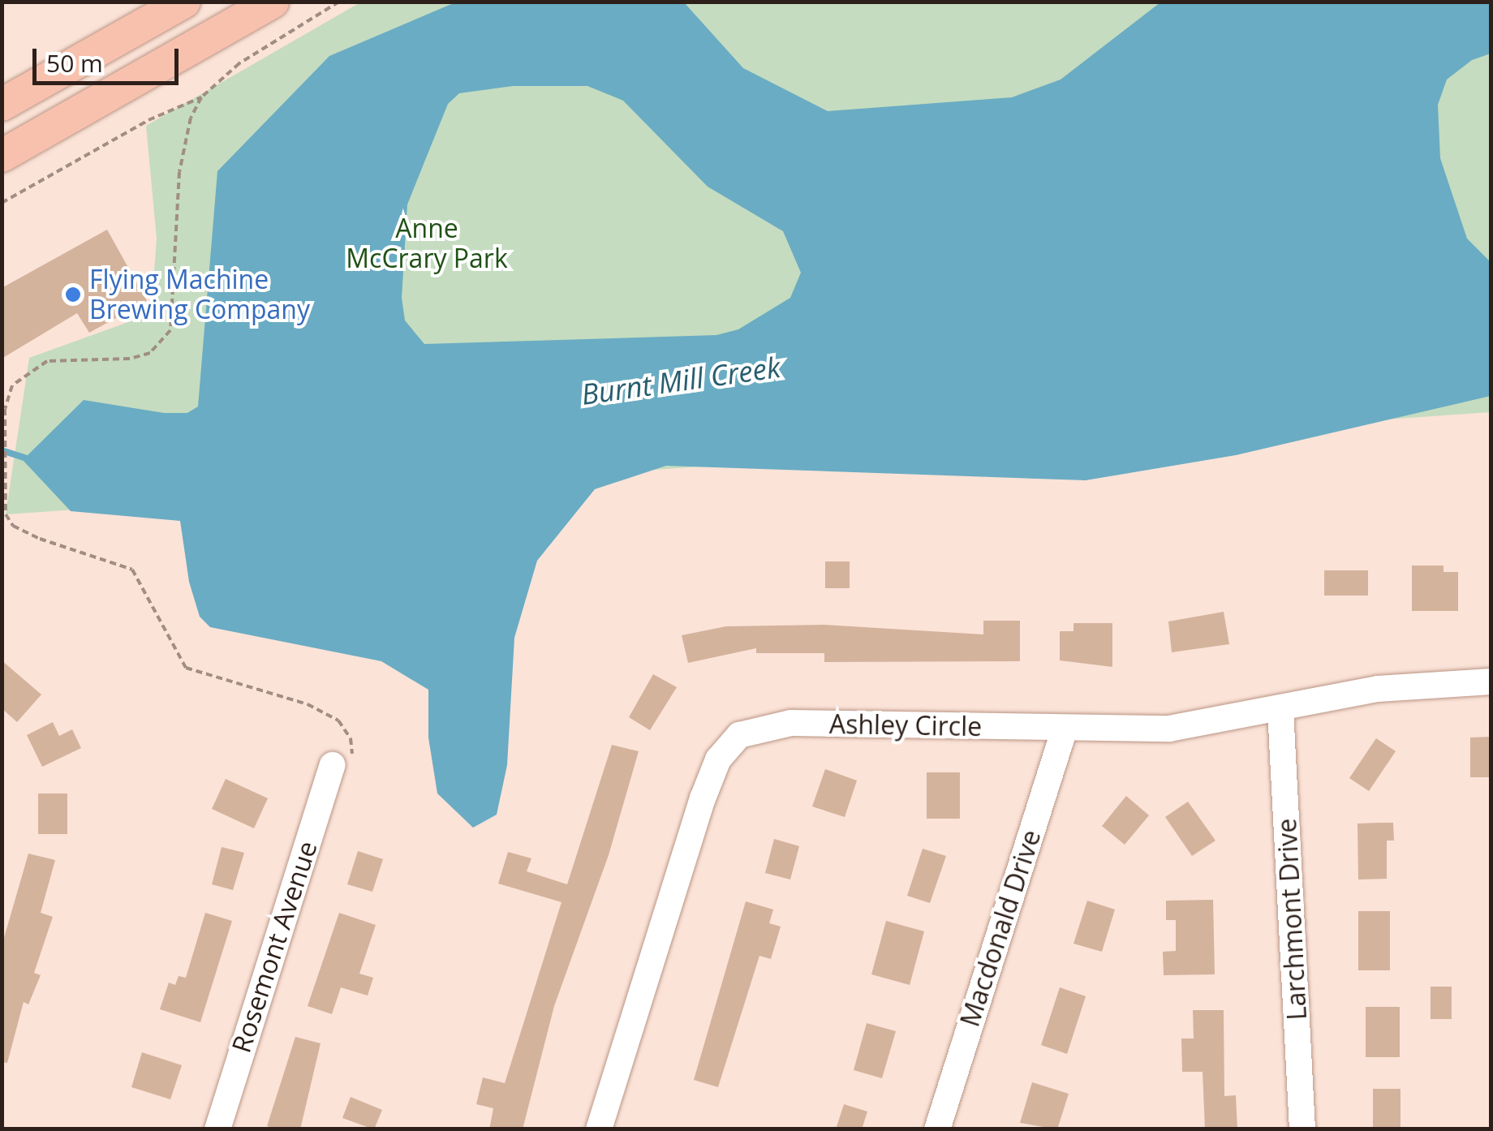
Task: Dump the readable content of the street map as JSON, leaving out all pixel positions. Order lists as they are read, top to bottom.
{
  "streets": {
    "street": [
      "Ashley Circle",
      "Larchmont Drive",
      "Macdonald Drive",
      "Rosemont Avenue"
    ]
  },
  "crossings": [
    ["Ashley Circle", "Larchmont Drive"],
    ["Ashley Circle", "Macdonald Drive"]
  ],
  "water": ["Burnt Mill Creek"],
  "parks": ["Anne McCrary Park"],
  "places": ["Flying Machine Brewing Company"],
  "scale_bar": "50 m"
}
